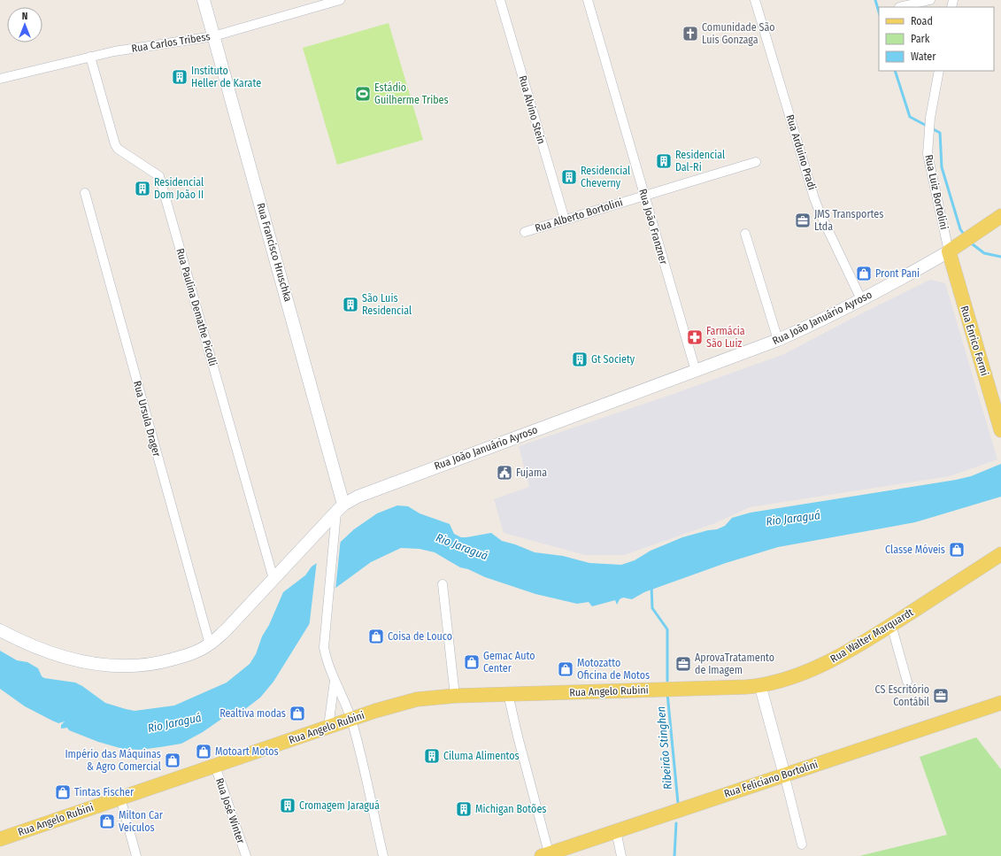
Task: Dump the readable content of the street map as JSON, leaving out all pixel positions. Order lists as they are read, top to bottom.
{
  "streets": {
    "main road": [
      "Rua Francisco Hruschka",
      "Rua João Januário Ayroso",
      "Rua Enrico Fermi",
      "Rua Walter Marquardt",
      "Rua Angelo Rubini",
      "Rua Feliciano Bortolini"
    ],
    "street": [
      "Rua Carlos Tribess",
      "Rua Alvino Stein",
      "Rua Arduino Pradi",
      "Rua Luiz Bortolini",
      "Rua Alberto Bortolini",
      "Rua João Franzner",
      "Rua Paulina Demathe Picolli",
      "Rua Ursula Drager",
      "Rua José Winter"
    ]
  },
  "crossings": [
    ["Rua Carlos Tribess", "Rua Francisco Hruschka"],
    ["Rua Carlos Tribess", "Rua Paulina Demathe Picolli"],
    ["Rua Alvino Stein", "Rua Alberto Bortolini"],
    ["Rua Arduino Pradi", "Rua João Januário Ayroso"],
    ["Rua Luiz Bortolini", "Rua João Januário Ayroso"],
    ["Rua Luiz Bortolini", "Rua Enrico Fermi"],
    ["Rua Alberto Bortolini", "Rua João Franzner"],
    ["Rua João Franzner", "Rua João Januário Ayroso"],
    ["Rua Francisco Hruschka", "Rua João Januário Ayroso"],
    ["Rua Paulina Demathe Picolli", "Rua João Januário Ayroso"],
    ["Rua João Januário Ayroso", "Rua Enrico Fermi"],
    ["Rua João Januário Ayroso", "Rua Ursula Drager"],
    ["Rua Walter Marquardt", "Rua Angelo Rubini"],
    ["Rua Angelo Rubini", "Rua José Winter"]
  ],
  "water": ["Rio Jaraguá", "Ribeirão Stinghen"],
  "places": {
    "church": ["Comunidade São Luis Gonzaga"],
    "building": [
      "Instituto Heller de Karate",
      "Residencial Dal-Ri",
      "Residencial Cheverny",
      "Residencial Dom João II",
      "São Luis Residencial",
      "Gt Society",
      "Ciluma Alimentos",
      "Cromagem Jaraguá",
      "Michigan Botões"
    ],
    "sports": ["Estádio Guilherme Tribes"],
    "office": ["JMS Transportes Ltda", "AprovaTratamento de Imagem", "CS Escritório Contábil"],
    "shop": [
      "Pront Pani",
      "Classe Móveis",
      "Coisa de Louco",
      "Gemac Auto Center",
      "Motozatto Oficina de Motos",
      "Realtiva modas",
      "Motoart Motos",
      "Império das Máquinas & Agro Comercial",
      "Tintas Fischer",
      "Milton Car Veículos"
    ],
    "pharmacy": ["Farmácia São Luiz"],
    "public building": ["Fujama"]
  },
  "legend": ["Road", "Park", "Water"],
  "north": "top"
}
